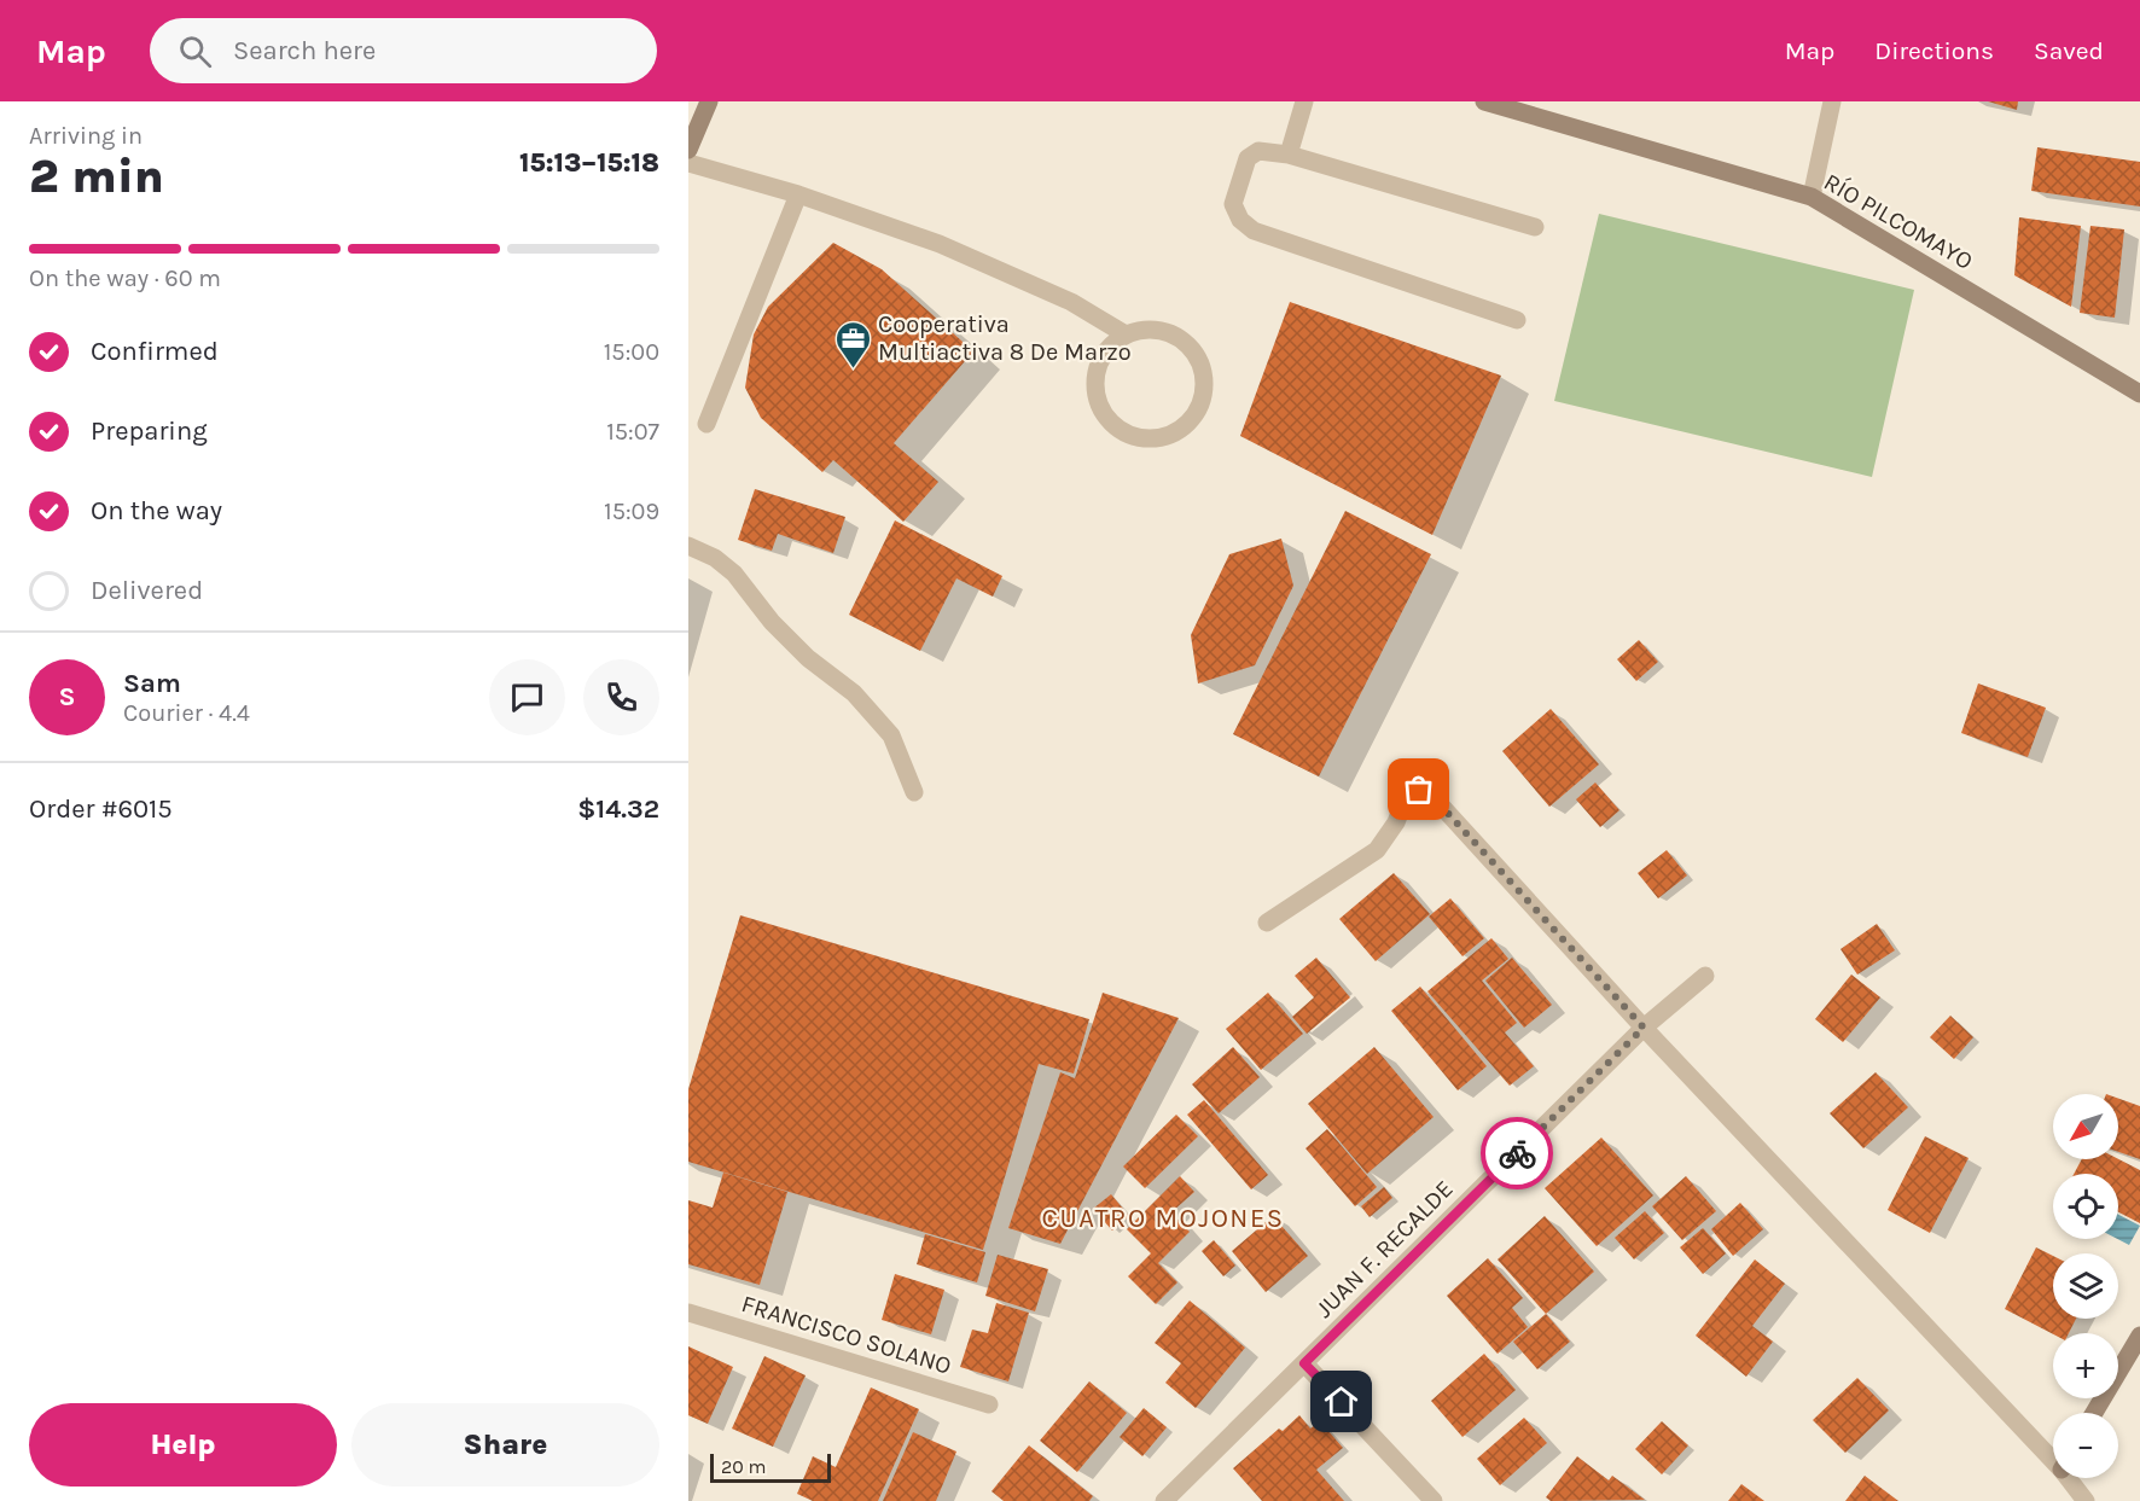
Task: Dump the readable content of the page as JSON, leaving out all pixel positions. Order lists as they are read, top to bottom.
{
  "streets": {
    "street": ["RÍO PILCOMAYO", "JUAN F. RECALDE", "FRANCISCO SOLANO"]
  },
  "districts": ["CUATRO MOJONES"],
  "places": {
    "office": ["Cooperativa Multiactiva 8 De Marzo"]
  },
  "scale_bar": "20 m",
  "north": "bottom left",
  "page": {
    "header": "Map",
    "search": "Search here",
    "nav": ["Map", "Directions", "Saved"],
    "heading": ["2 min", "Arriving in", "15:13–15:18"],
    "panel": [
      "Sam",
      "Courier · 4.4",
      "Order #6015",
      "$14.32"
    ],
    "bar": "On the way · 60 m",
    "list": [
      ["Confirmed", "15:00"],
      ["Preparing", "15:07"],
      ["On the way", "15:09"],
      "Delivered"
    ],
    "round": "S",
    "map_buttons": ["+", "−"],
    "buttons": ["Help", "Share"],
    "scale": "20 m"
  }
}
